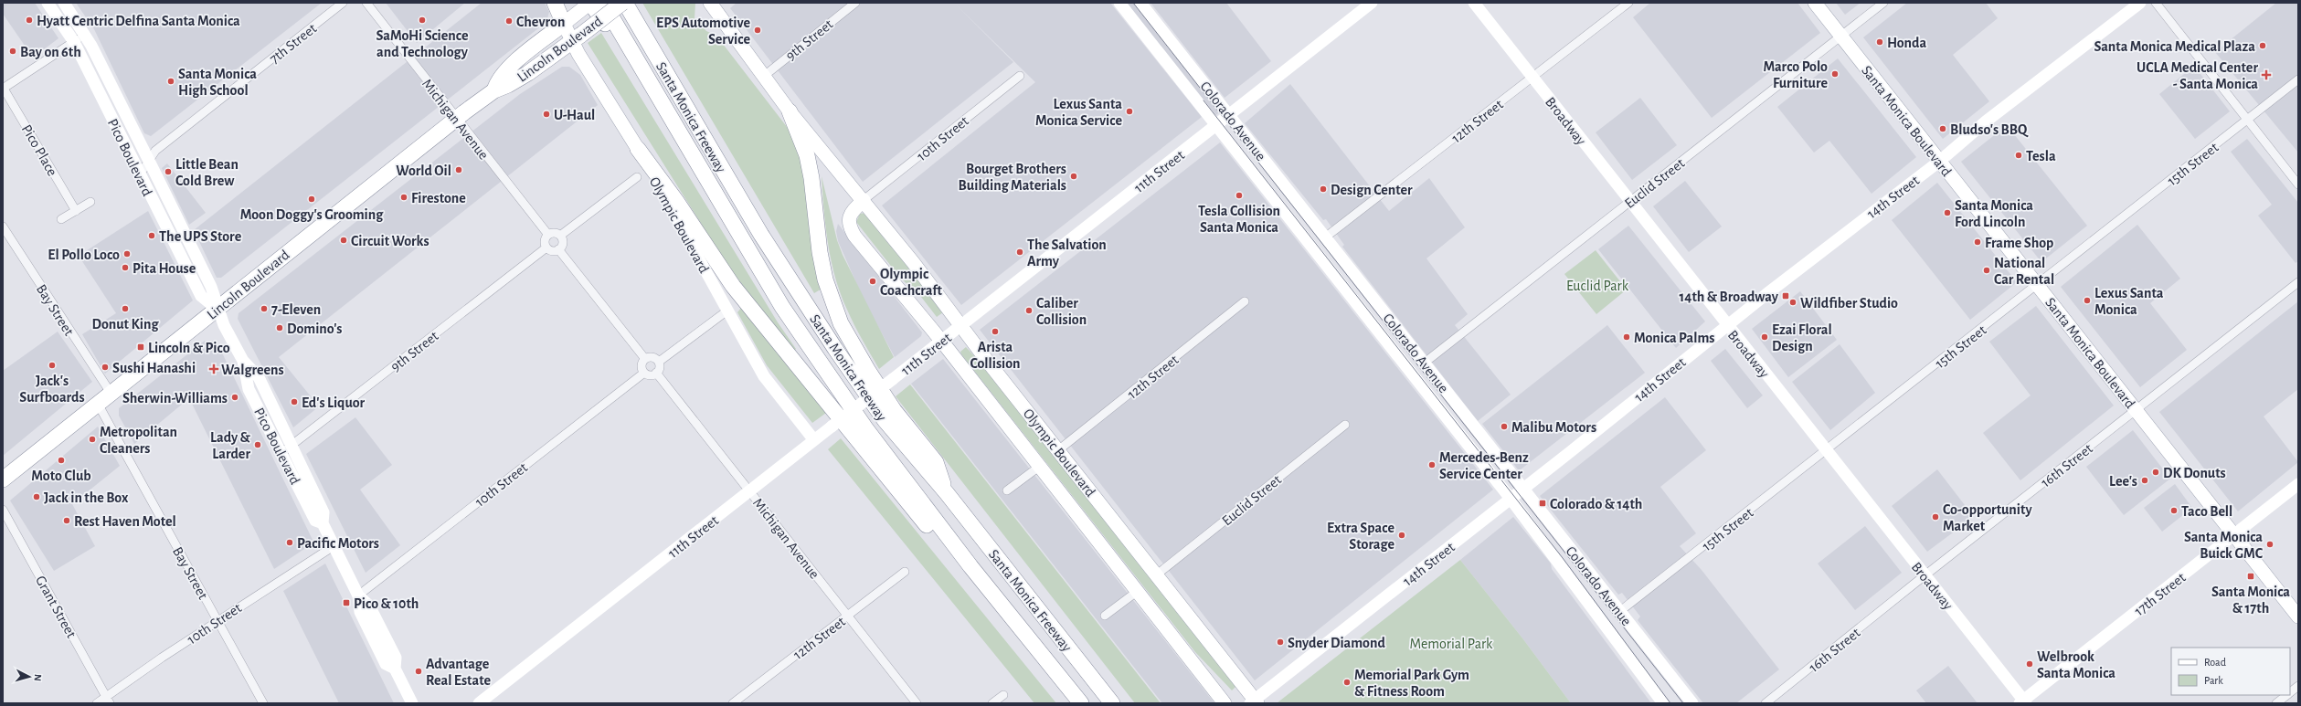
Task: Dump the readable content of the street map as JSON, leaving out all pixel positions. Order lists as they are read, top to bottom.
{
  "streets": {
    "highway": ["Lincoln Boulevard", "Santa Monica Freeway", "Olympic Boulevard"],
    "main road": [
      "Colorado Avenue",
      "Broadway",
      "Santa Monica Boulevard",
      "Pico Boulevard",
      "11th Street",
      "14th Street",
      "17th Street"
    ],
    "street": [
      "9th Street",
      "7th Street",
      "Michigan Avenue",
      "12th Street",
      "10th Street",
      "Pico Place",
      "15th Street",
      "Euclid Street",
      "Bay Street",
      "16th Street",
      "Grant Street"
    ]
  },
  "crossings": [
    ["9th Street", "Michigan Avenue"],
    ["9th Street", "Pico Boulevard"],
    ["9th Street", "Olympic Boulevard"],
    ["7th Street", "Pico Boulevard"],
    ["Lincoln Boulevard", "Michigan Avenue"],
    ["Lincoln Boulevard", "Pico Boulevard"],
    ["Lincoln Boulevard", "Olympic Boulevard"],
    ["Lincoln Boulevard", "Bay Street"],
    ["Michigan Avenue", "12th Street"],
    ["Michigan Avenue", "10th Street"],
    ["Michigan Avenue", "11th Street"],
    ["Colorado Avenue", "12th Street"],
    ["Colorado Avenue", "15th Street"],
    ["Colorado Avenue", "11th Street"],
    ["Colorado Avenue", "Euclid Street"],
    ["Colorado Avenue", "14th Street"],
    ["12th Street", "Broadway"],
    ["12th Street", "Olympic Boulevard"],
    ["Broadway", "15th Street"],
    ["Broadway", "Euclid Street"],
    ["Broadway", "14th Street"],
    ["Broadway", "16th Street"],
    ["Broadway", "17th Street"],
    ["Santa Monica Boulevard", "15th Street"],
    ["Santa Monica Boulevard", "Euclid Street"],
    ["Santa Monica Boulevard", "14th Street"],
    ["Santa Monica Boulevard", "16th Street"],
    ["Santa Monica Boulevard", "17th Street"],
    ["10th Street", "Pico Boulevard"],
    ["10th Street", "Olympic Boulevard"],
    ["10th Street", "Bay Street"],
    ["10th Street", "Grant Street"],
    ["11th Street", "Olympic Boulevard"],
    ["Euclid Street", "Olympic Boulevard"],
    ["14th Street", "Olympic Boulevard"]
  ],
  "parks": ["Euclid Park", "Memorial Park"],
  "places": {
    "other": [
      "Hyatt Centric Delfina Santa Monica",
      "SaMoHi Science and Technology",
      "Chevron",
      "EPS Automotive Service",
      "Honda",
      "Santa Monica Medical Plaza",
      "Bay on 6th",
      "Marco Polo Furniture",
      "Santa Monica High School",
      "Lexus Santa Monica Service",
      "U-Haul",
      "Bludso's BBQ",
      "Tesla",
      "World Oil",
      "Little Bean Cold Brew",
      "Bourget Brothers Building Materials",
      "Design Center",
      "Tesla Collision Santa Monica",
      "Firestone",
      "Moon Doggy's Grooming",
      "Santa Monica Ford Lincoln",
      "The UPS Store",
      "Circuit Works",
      "Frame Shop",
      "The Salvation Army",
      "El Pollo Loco",
      "Pita House",
      "National Car Rental",
      "Olympic Coachcraft",
      "Lexus Santa Monica",
      "Wildfiber Studio",
      "Donut King",
      "7-Eleven",
      "Caliber Collision",
      "Domino's",
      "Arista Collision",
      "Monica Palms",
      "Ezai Floral Design",
      "Jack's Surfboards",
      "Sushi Hanashi",
      "Sherwin-Williams",
      "Ed's Liquor",
      "Malibu Motors",
      "Metropolitan Cleaners",
      "Lady & Larder",
      "Moto Club",
      "Mercedes-Benz Service Center",
      "DK Donuts",
      "Lee's",
      "Jack in the Box",
      "Taco Bell",
      "Co-opportunity Market",
      "Rest Haven Motel",
      "Extra Space Storage",
      "Pacific Motors",
      "Santa Monica Buick GMC",
      "Snyder Diamond",
      "Welbrook Santa Monica",
      "Advantage Real Estate",
      "Memorial Park Gym & Fitness Room"
    ],
    "health": ["UCLA Medical Center - Santa Monica", "Walgreens"],
    "transit": [
      "14th & Broadway",
      "Lincoln & Pico",
      "Colorado & 14th",
      "Santa Monica & 17th",
      "Pico & 10th"
    ]
  },
  "legend": ["Road", "Park"],
  "north": "right"
}
